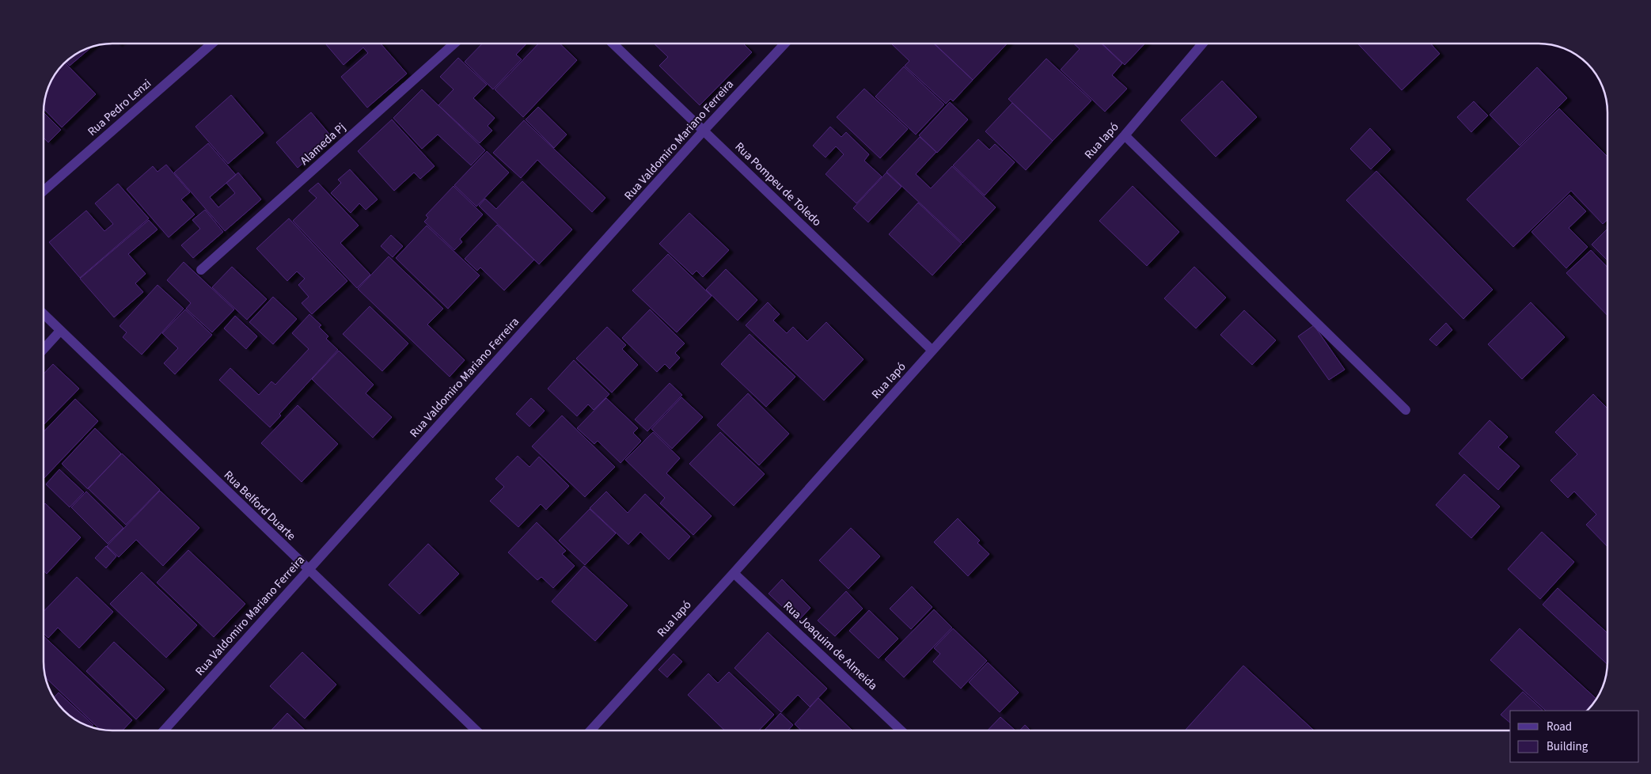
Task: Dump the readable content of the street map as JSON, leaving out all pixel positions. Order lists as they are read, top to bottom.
{
  "streets": {
    "street": [
      "Rua Pedro Lenzi",
      "Rua Valdomiro Mariano Ferreira",
      "Rua Iapó",
      "Alameda Pj",
      "Rua Pompeu de Toledo",
      "Rua Belford Duarte",
      "Rua Joaquim de Almeida"
    ]
  },
  "crossings": [
    ["Rua Valdomiro Mariano Ferreira", "Rua Pompeu de Toledo"],
    ["Rua Valdomiro Mariano Ferreira", "Rua Belford Duarte"],
    ["Rua Iapó", "Rua Pompeu de Toledo"],
    ["Rua Iapó", "Rua Joaquim de Almeida"]
  ],
  "legend": ["Road", "Building"]
}
